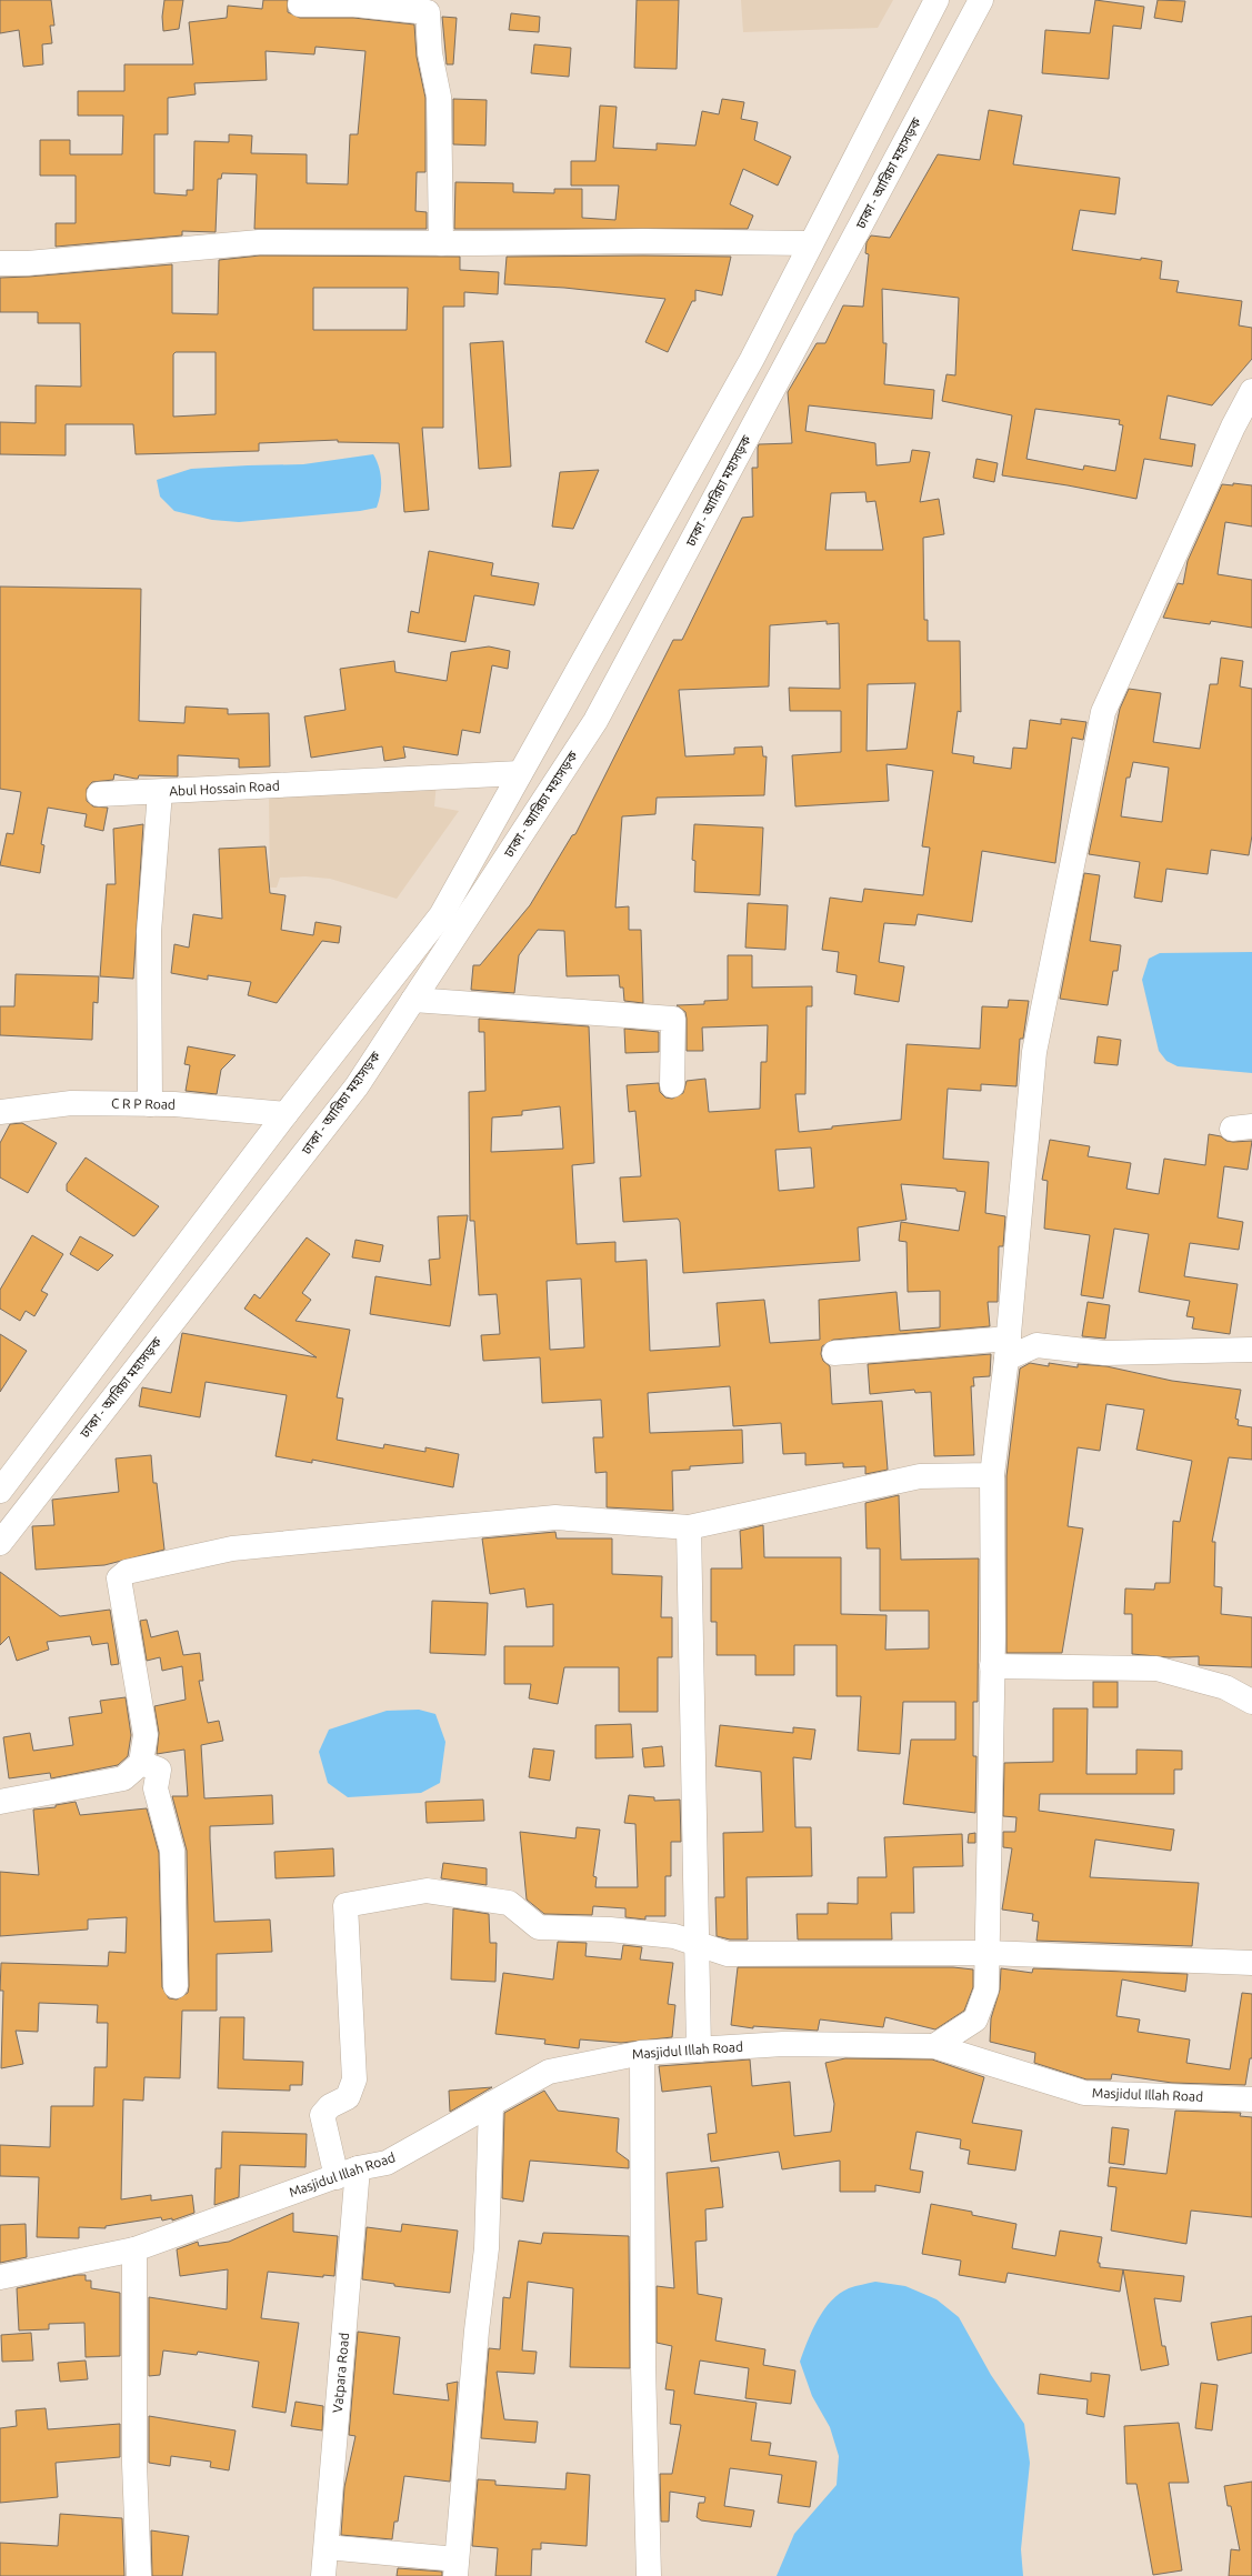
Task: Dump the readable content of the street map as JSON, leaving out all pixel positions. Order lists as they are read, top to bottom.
{
  "streets": {
    "main road": [
      "ঢাকা - আরিচা মহাসড়ক",
      "Abul Hossain Road",
      "C R P Road",
      "Masjidul Illah Road",
      "Vatpara Road"
    ]
  },
  "crossings": [
    ["Abul Hossain Road", "C R P Road"],
    ["Masjidul Illah Road", "Vatpara Road"]
  ]
}
